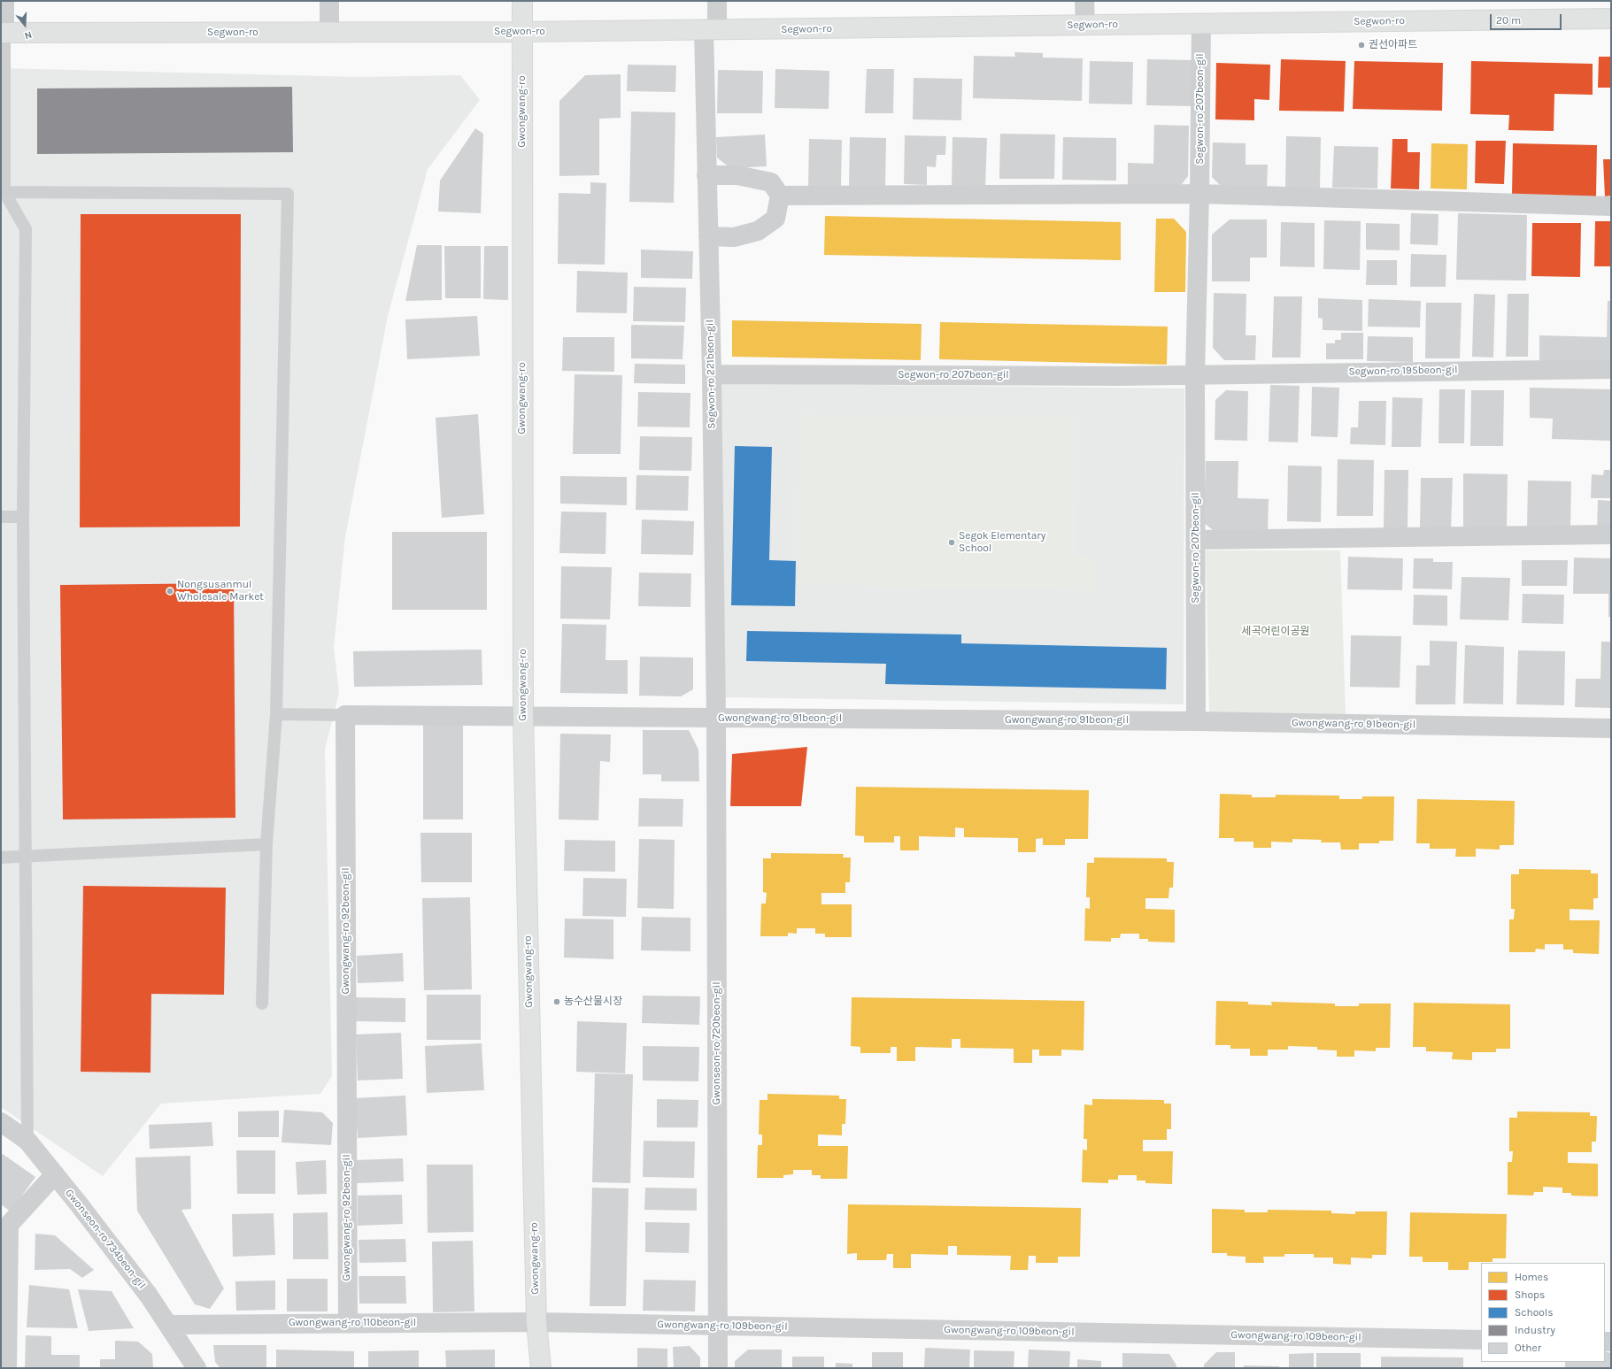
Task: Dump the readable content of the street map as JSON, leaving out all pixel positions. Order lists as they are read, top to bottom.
{
  "streets": {
    "street": [
      "Segwon-ro",
      "Segwon-ro 207beon-gil",
      "Gwongwang-ro",
      "Segwon-ro 195beon-gil",
      "Segwon-ro 221beon-gil",
      "Gwongwang-ro 91beon-gil",
      "Gwongwang-ro 92beon-gil",
      "Gwonseon-ro 720beon-gil",
      "Gwonseon-ro 734beon-gil",
      "Gwongwang-ro 110beon-gil",
      "Gwongwang-ro 109beon-gil"
    ]
  },
  "crossings": [
    ["Segwon-ro", "Segwon-ro 207beon-gil"],
    ["Segwon-ro", "Gwongwang-ro"],
    ["Segwon-ro", "Segwon-ro 221beon-gil"],
    ["Segwon-ro 207beon-gil", "Segwon-ro 195beon-gil"],
    ["Segwon-ro 207beon-gil", "Segwon-ro 221beon-gil"],
    ["Segwon-ro 207beon-gil", "Gwongwang-ro 91beon-gil"],
    ["Gwongwang-ro", "Gwongwang-ro 91beon-gil"],
    ["Gwongwang-ro", "Gwongwang-ro 110beon-gil"],
    ["Gwongwang-ro", "Gwongwang-ro 109beon-gil"],
    ["Segwon-ro 221beon-gil", "Gwongwang-ro 91beon-gil"],
    ["Segwon-ro 221beon-gil", "Gwonseon-ro 720beon-gil"],
    ["Gwongwang-ro 91beon-gil", "Gwonseon-ro 720beon-gil"],
    ["Gwongwang-ro 92beon-gil", "Gwongwang-ro 110beon-gil"],
    ["Gwonseon-ro 720beon-gil", "Gwongwang-ro 109beon-gil"],
    ["Gwonseon-ro 734beon-gil", "Gwongwang-ro 110beon-gil"],
    ["Gwongwang-ro 110beon-gil", "Gwongwang-ro 109beon-gil"]
  ],
  "parks": ["세곡어린이공원"],
  "places": [
    "권선아파트",
    "Segok Elementary School",
    "Nongsusanmul Wholesale Market",
    "농수산물시장"
  ],
  "legend": [
    "Homes",
    "Shops",
    "Schools",
    "Industry",
    "Other"
  ],
  "scale_bar": "20 m",
  "north": "bottom"
}
